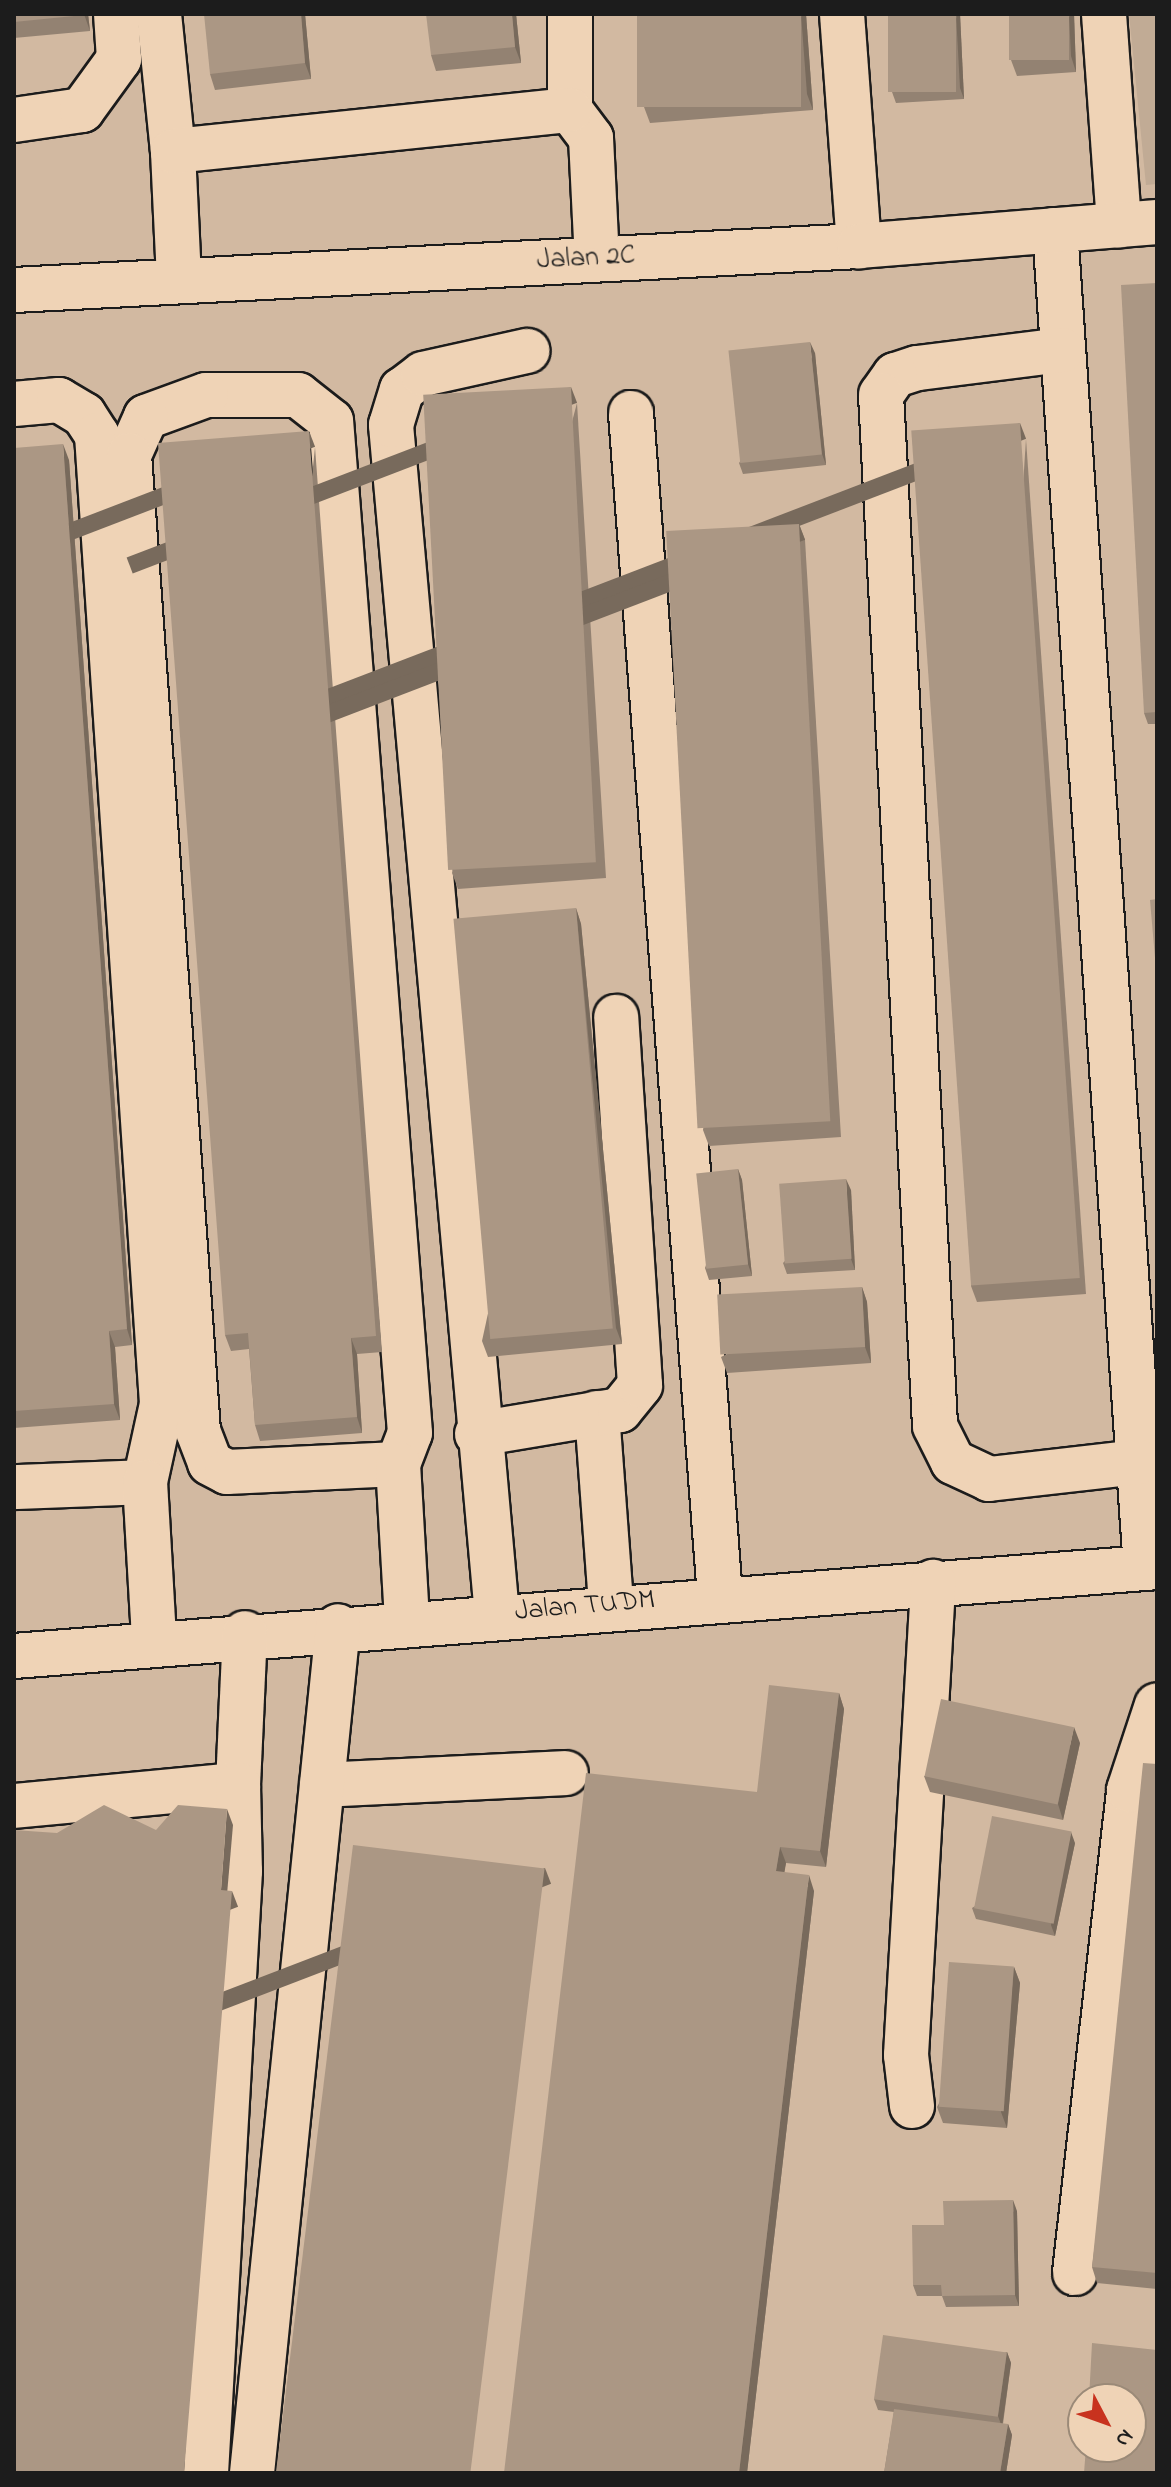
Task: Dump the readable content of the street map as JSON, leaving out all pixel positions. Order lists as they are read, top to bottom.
{
  "streets": {
    "street": ["Jalan 2C", "Jalan TUDM"]
  },
  "north": "bottom right"
}
